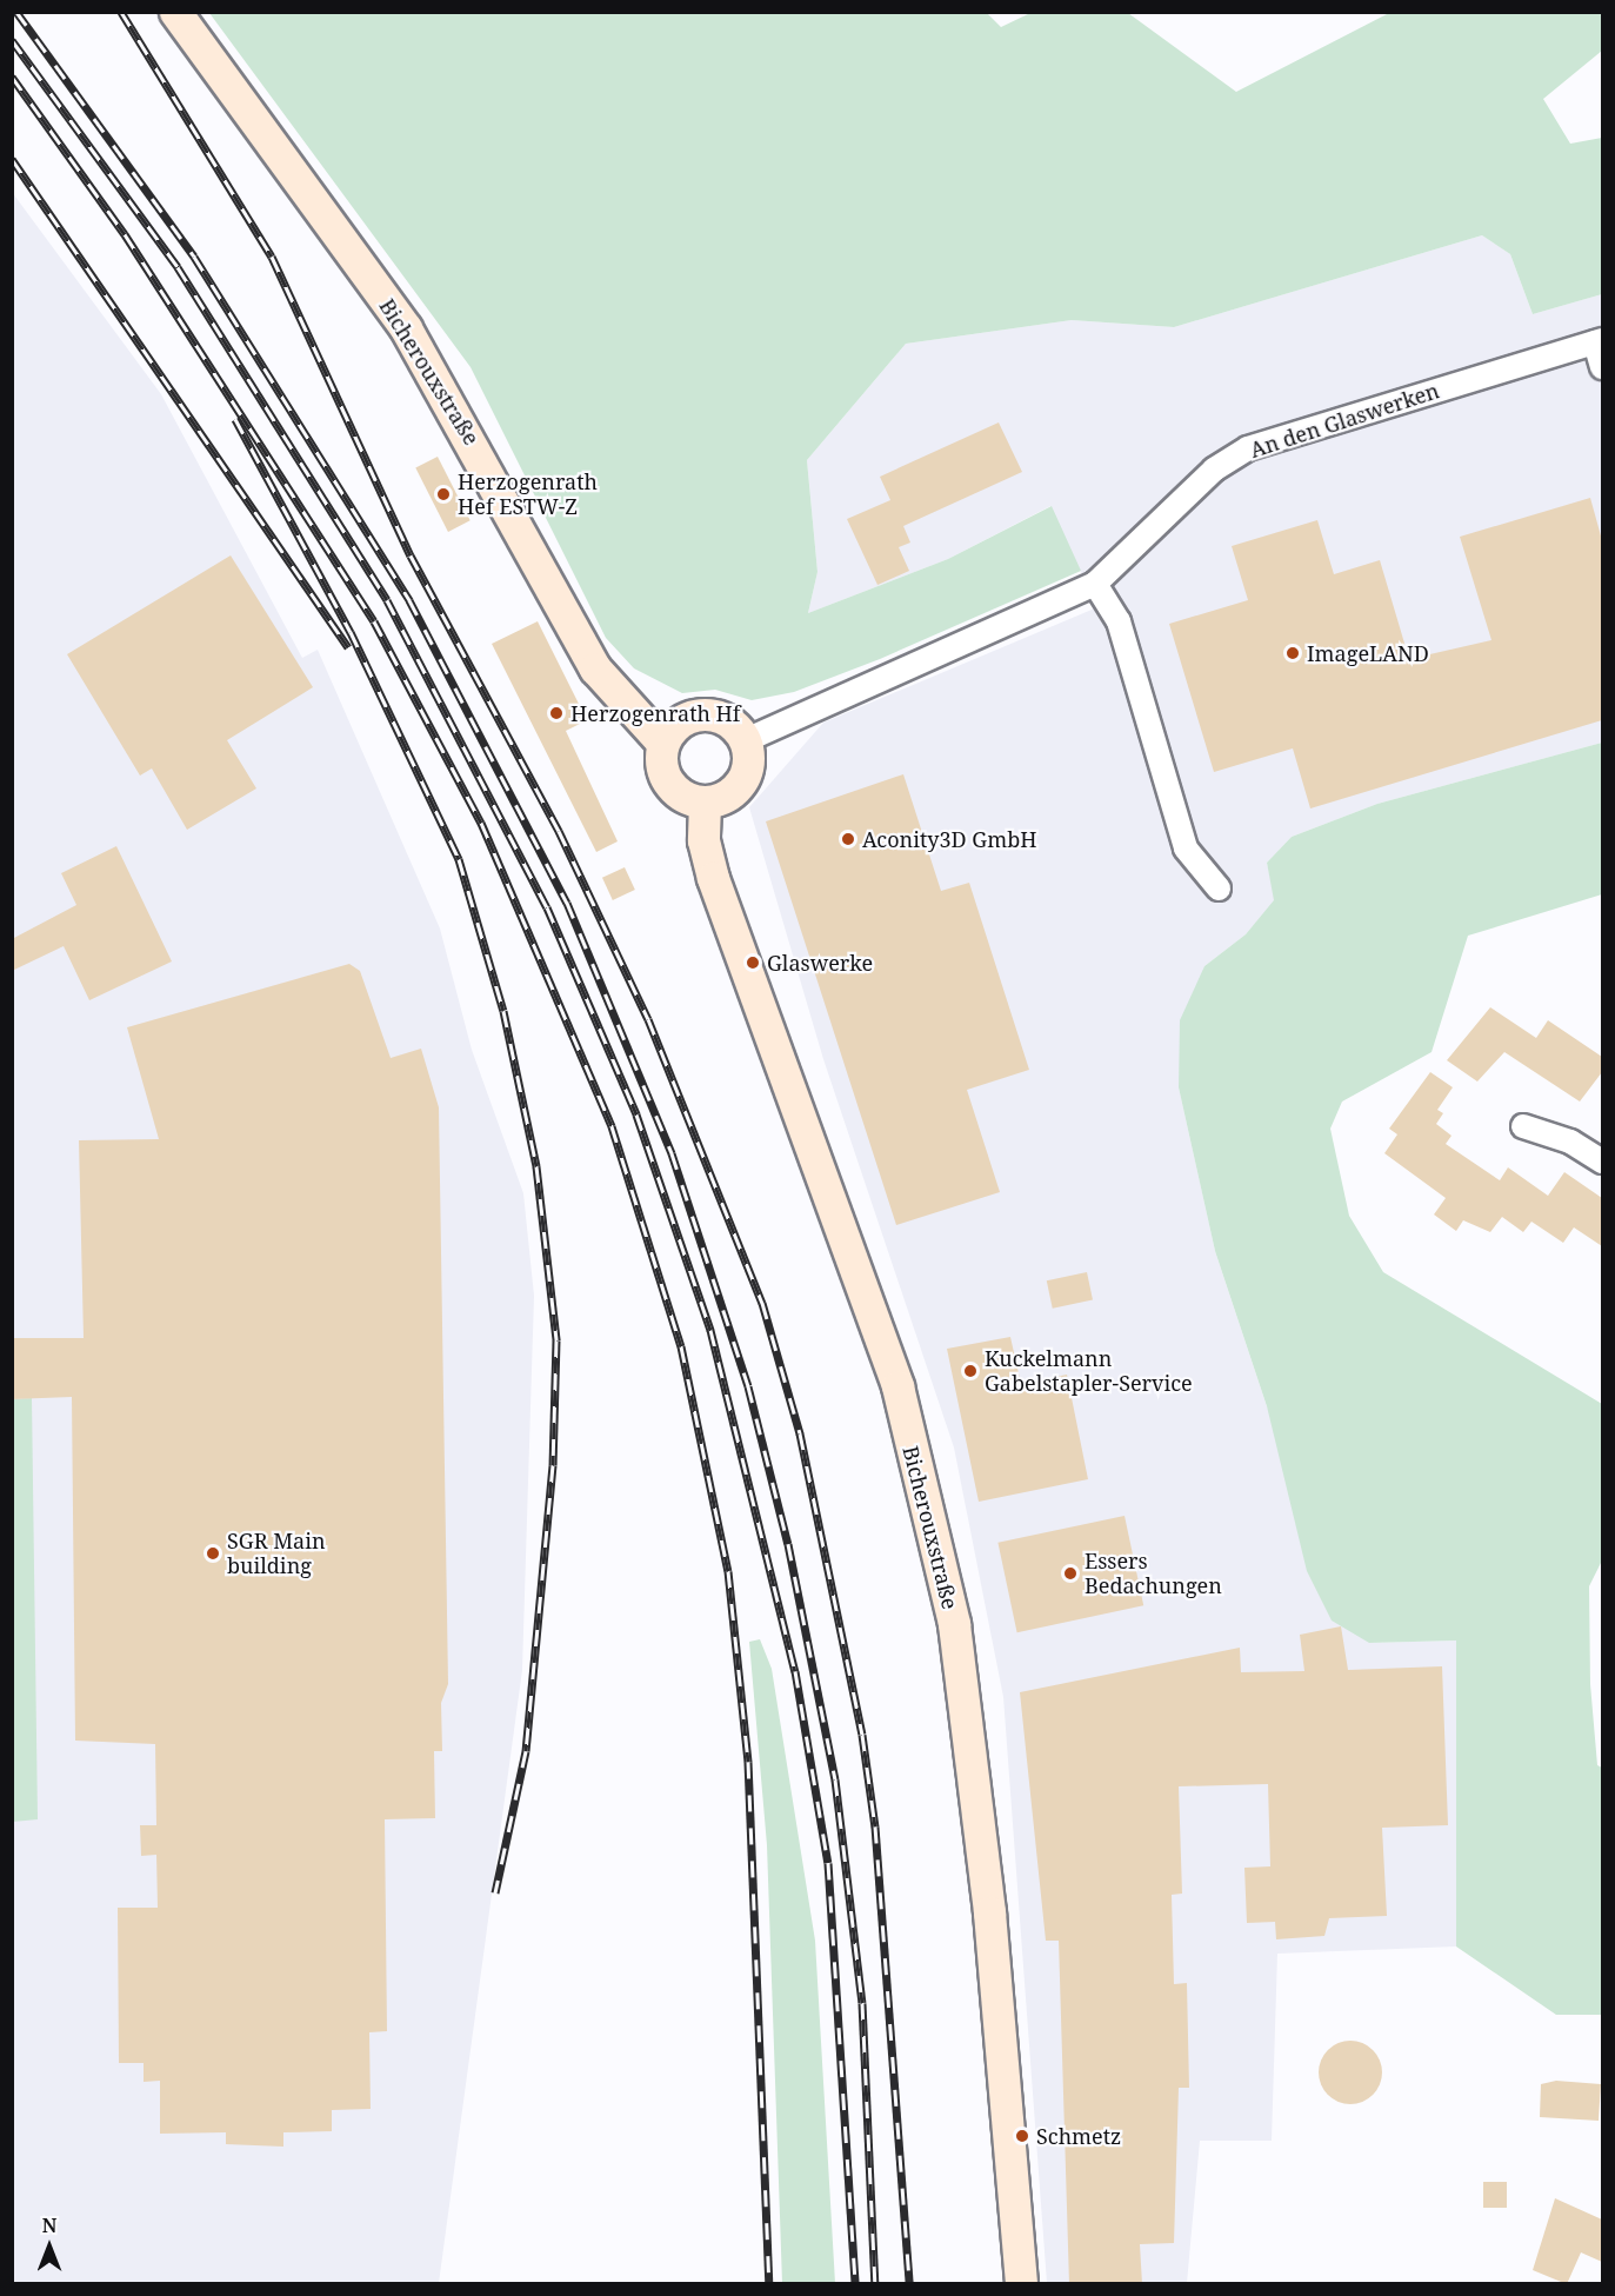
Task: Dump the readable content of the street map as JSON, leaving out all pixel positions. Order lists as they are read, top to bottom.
{
  "streets": {
    "street": ["Bicherouxstraße", "An den Glaswerken"]
  },
  "crossings": [
    ["Bicherouxstraße", "An den Glaswerken"]
  ],
  "places": [
    "Herzogenrath Hef ESTW-Z",
    "ImageLAND",
    "Herzogenrath Hf",
    "Aconity3D GmbH",
    "Glaswerke",
    "Kuckelmann Gabelstapler-Service",
    "SGR Main building",
    "Essers Bedachungen",
    "Schmetz"
  ],
  "north": "top"
}
